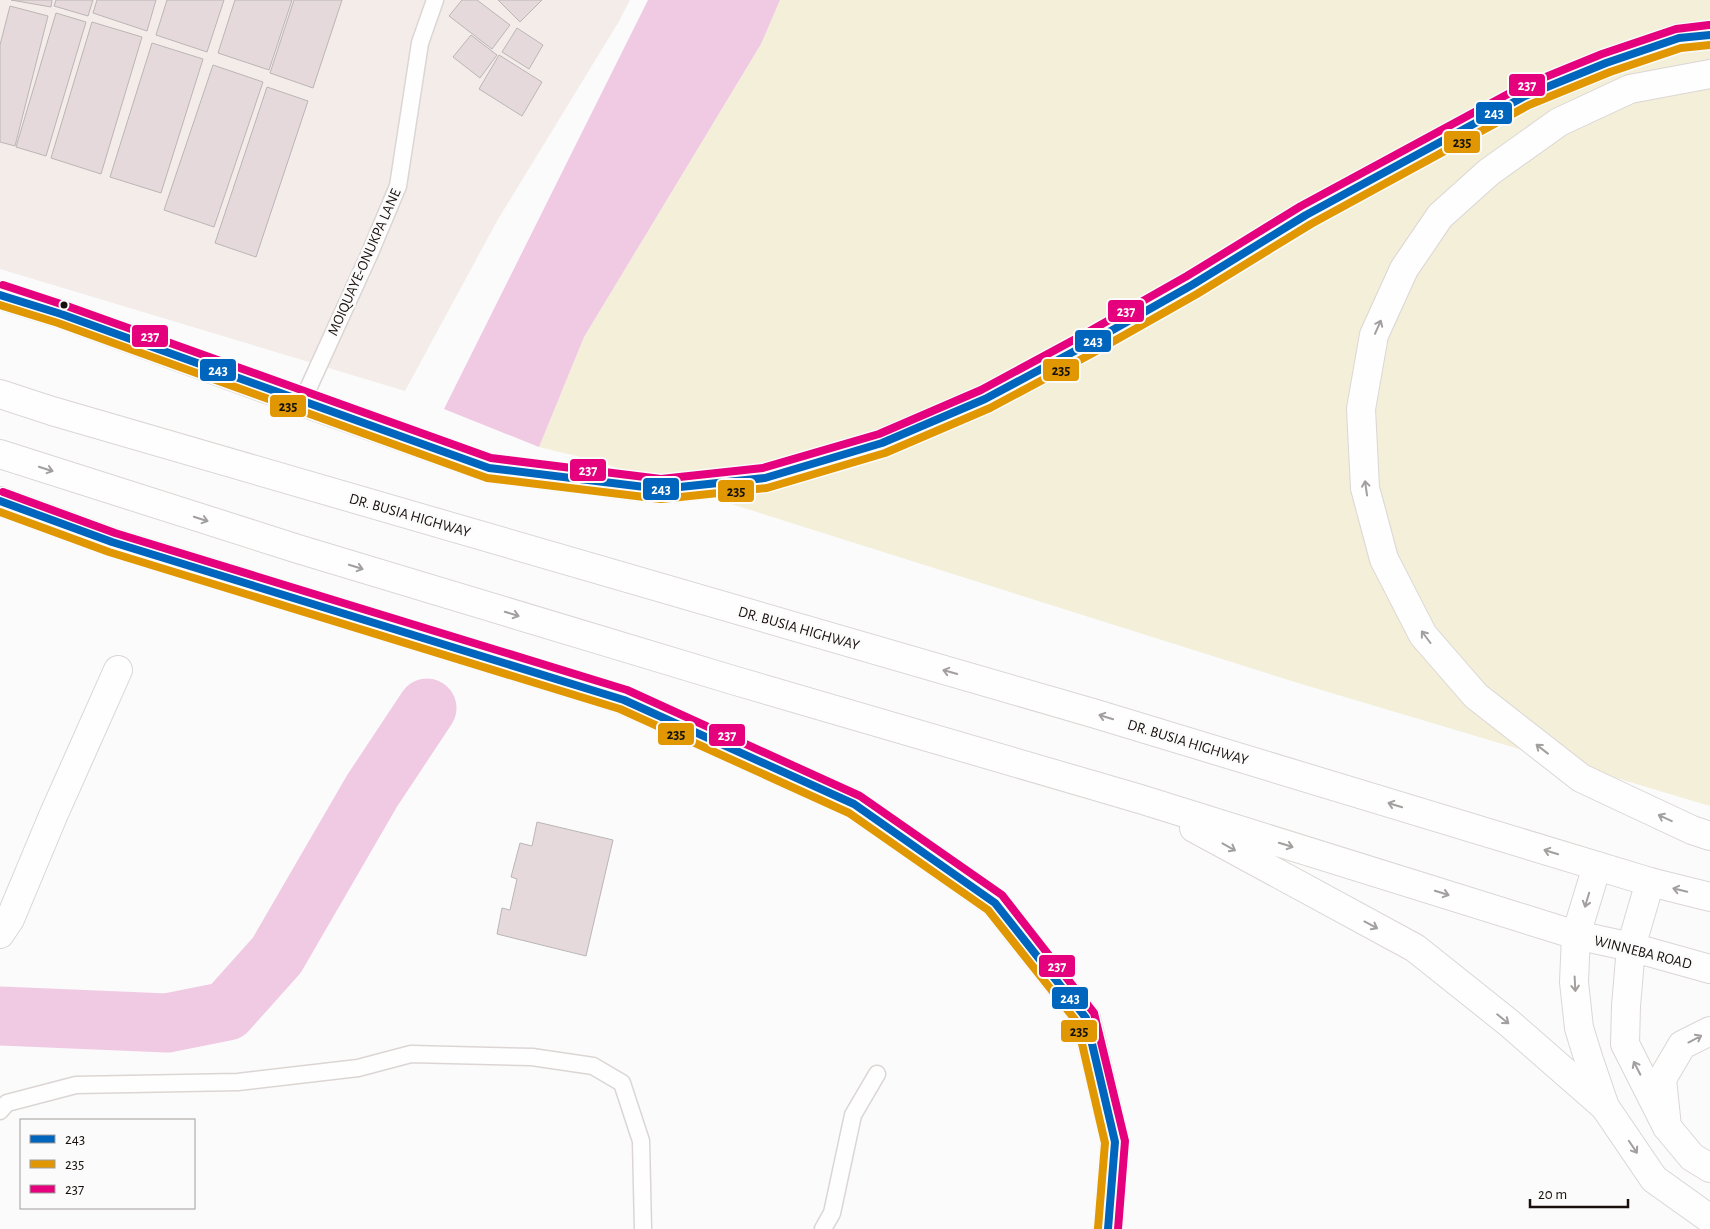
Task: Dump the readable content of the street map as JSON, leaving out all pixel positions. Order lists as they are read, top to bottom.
{
  "streets": {
    "main road": ["DR. BUSIA HIGHWAY", "WINNEBA ROAD"],
    "lane": ["MOIQUAYE-ONUKPA LANE"]
  },
  "lines": ["transit line 237", "transit line 243", "transit line 235"],
  "legend": ["243", "235", "237"],
  "scale_bar": "20 m"
}
